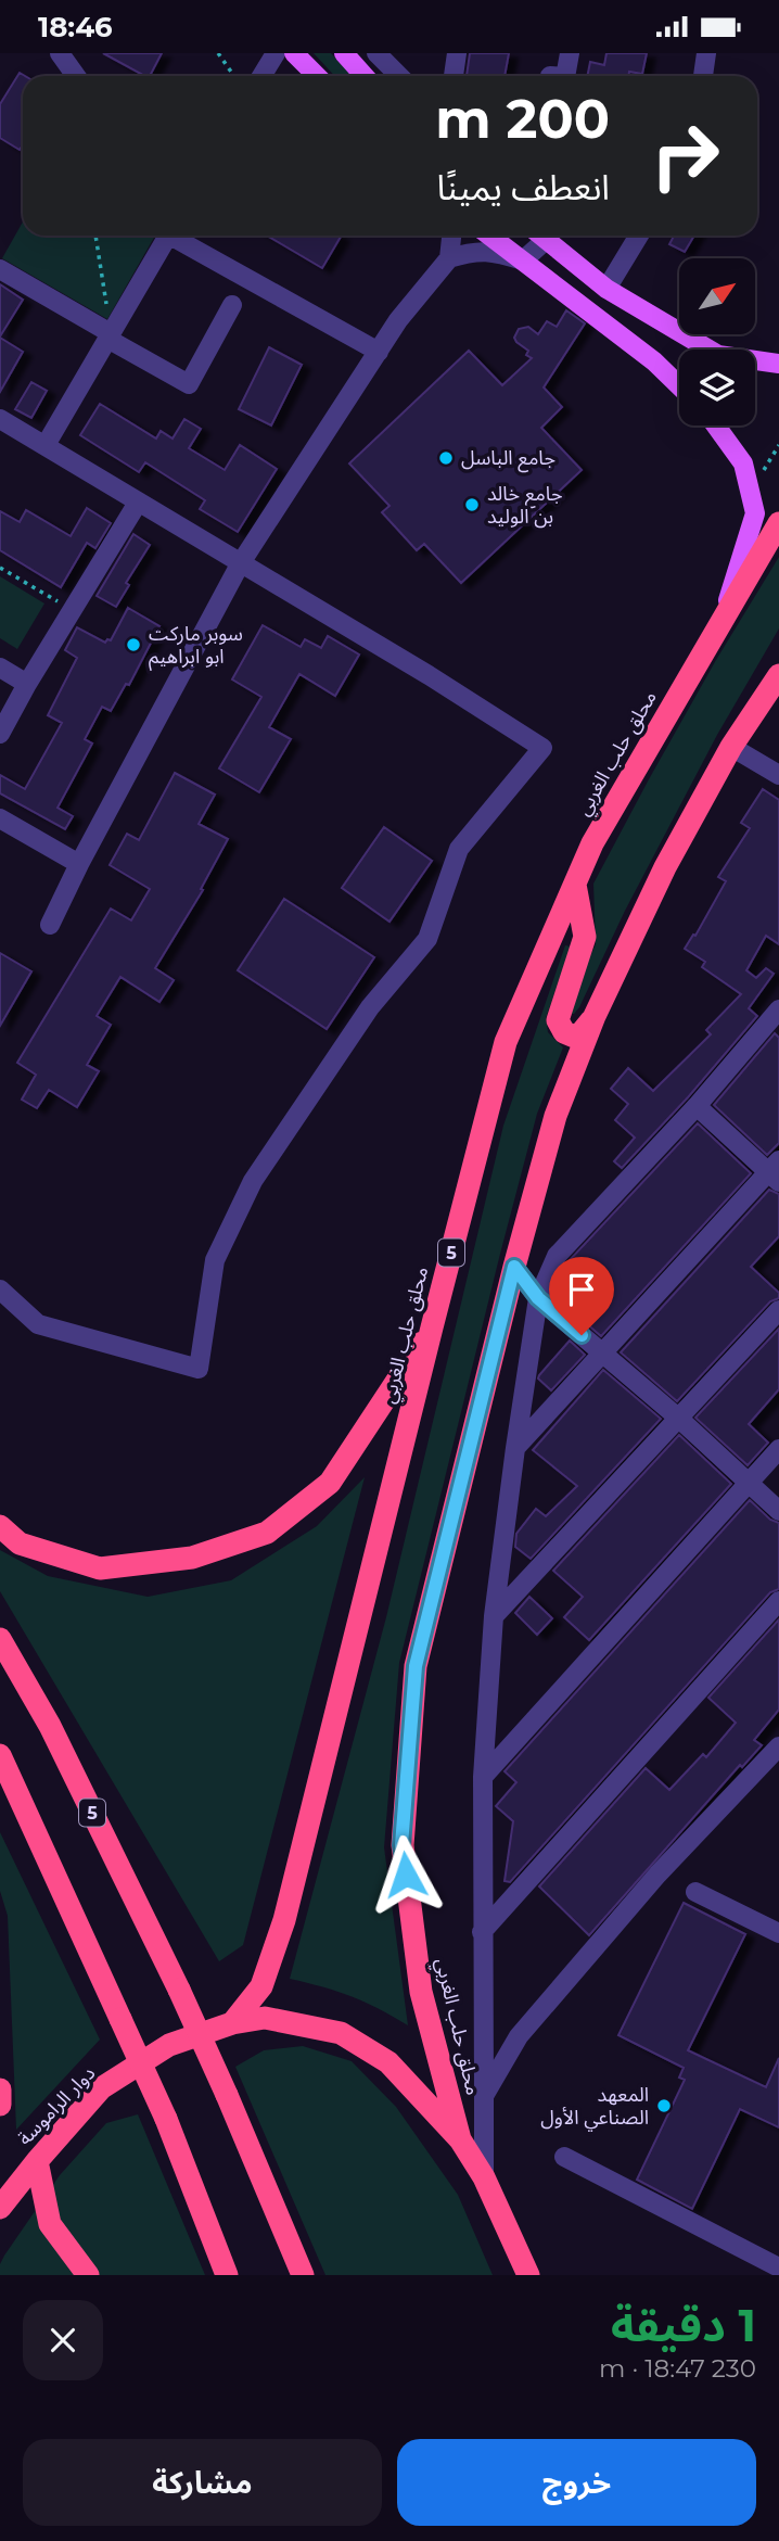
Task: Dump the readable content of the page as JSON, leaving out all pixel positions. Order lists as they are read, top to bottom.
{
  "streets": {
    "highway": ["محلق حلب الغربي", "5", "دوار الراموسة"]
  },
  "crossings": [
    ["محلق حلب الغربي", "دوار الراموسة"]
  ],
  "places": [
    "جامع الباسل",
    "جامع خالد بن الوليد",
    "سوبر ماركت ابو ابراهيم",
    "المعهد الصناعي الأول"
  ],
  "north": "top right",
  "page": {
    "status": "18:46",
    "turn": ["200 m", "انعطف يمينًا"],
    "heading": ["1 دقيقة", "230 m · 18:47"],
    "buttons": ["خروج", "مشاركة"]
  }
}
